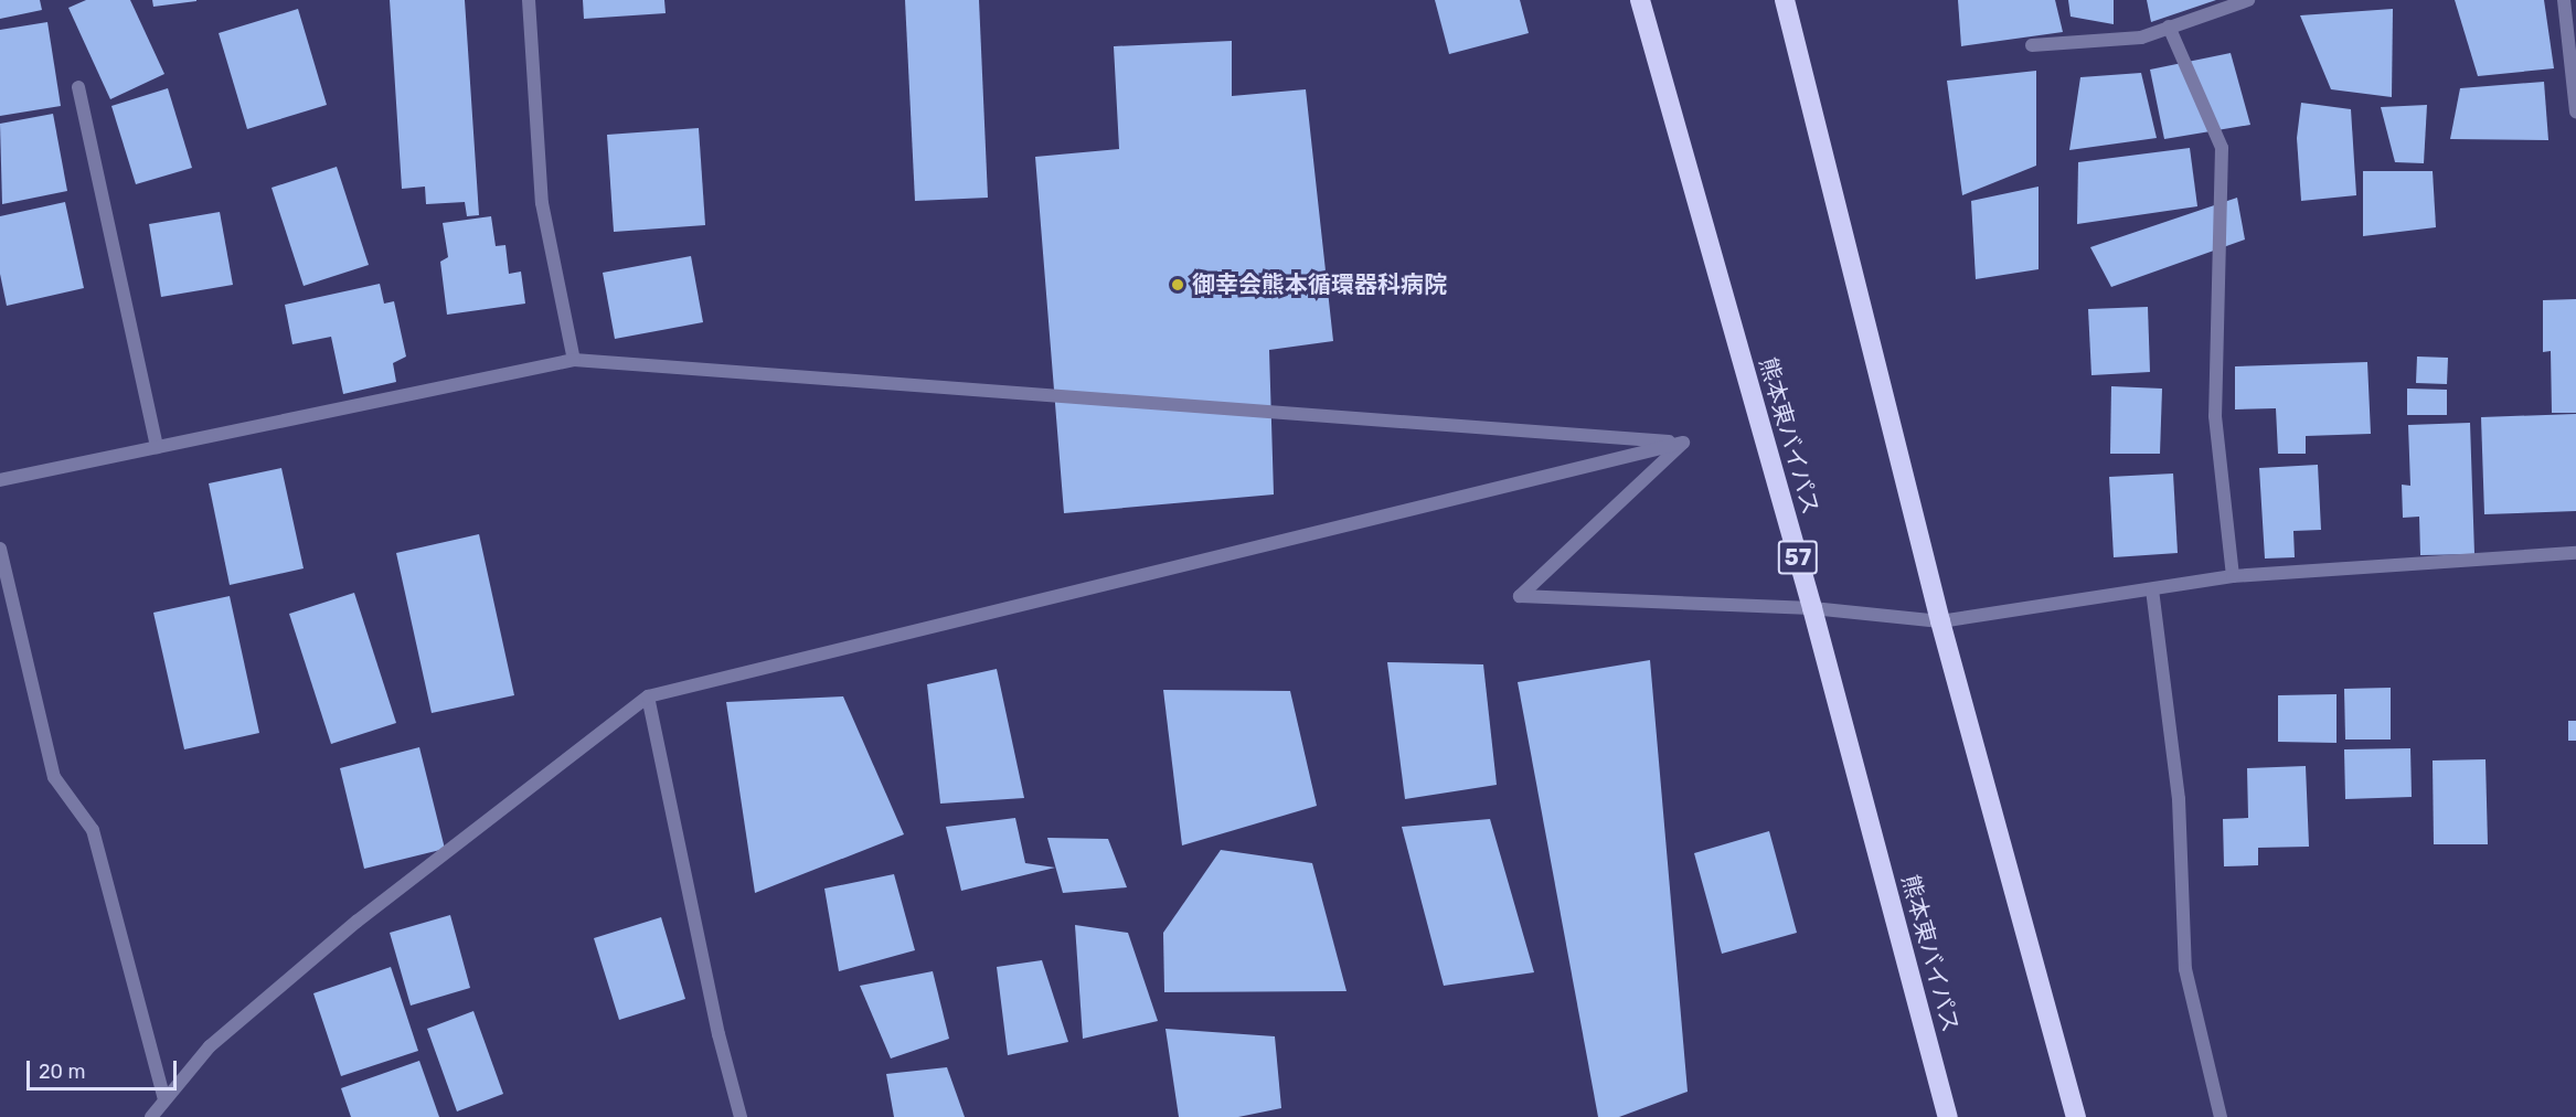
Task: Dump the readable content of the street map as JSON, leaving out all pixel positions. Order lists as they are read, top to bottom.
{
  "streets": {
    "highway": ["熊本東バイパス", "57"]
  },
  "places": ["御幸会熊本循環器科病院"],
  "scale_bar": "20 m"
}
